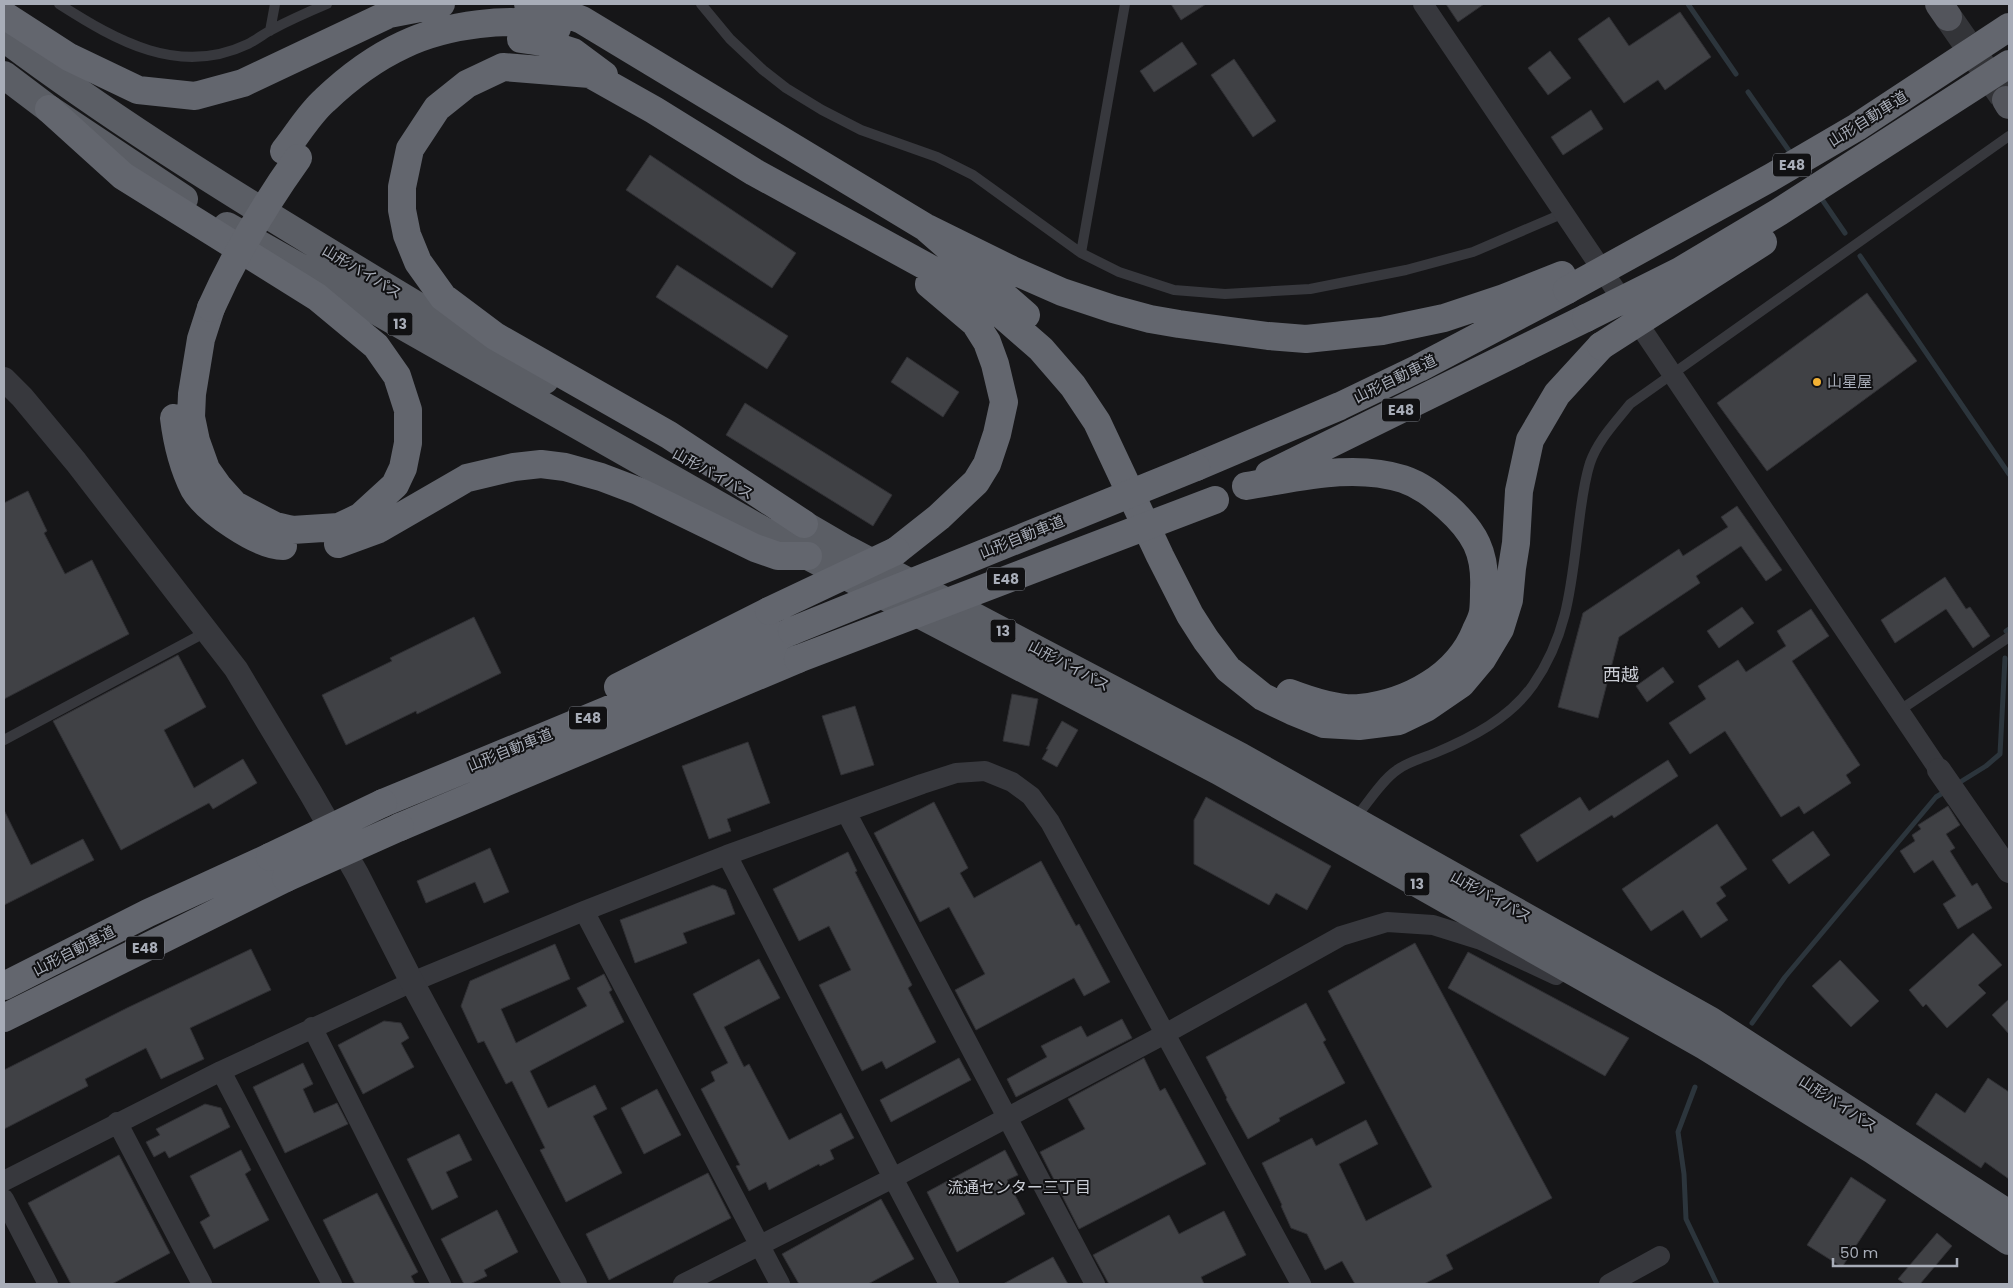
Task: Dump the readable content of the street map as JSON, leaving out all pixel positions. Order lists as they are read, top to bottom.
{
  "streets": {
    "highway": [
      "山形自動車道",
      "E48",
      "山形バイパス",
      "13"
    ]
  },
  "districts": ["西越", "流通センター三丁目"],
  "places": ["山星屋"],
  "scale_bar": "50 m"
}
